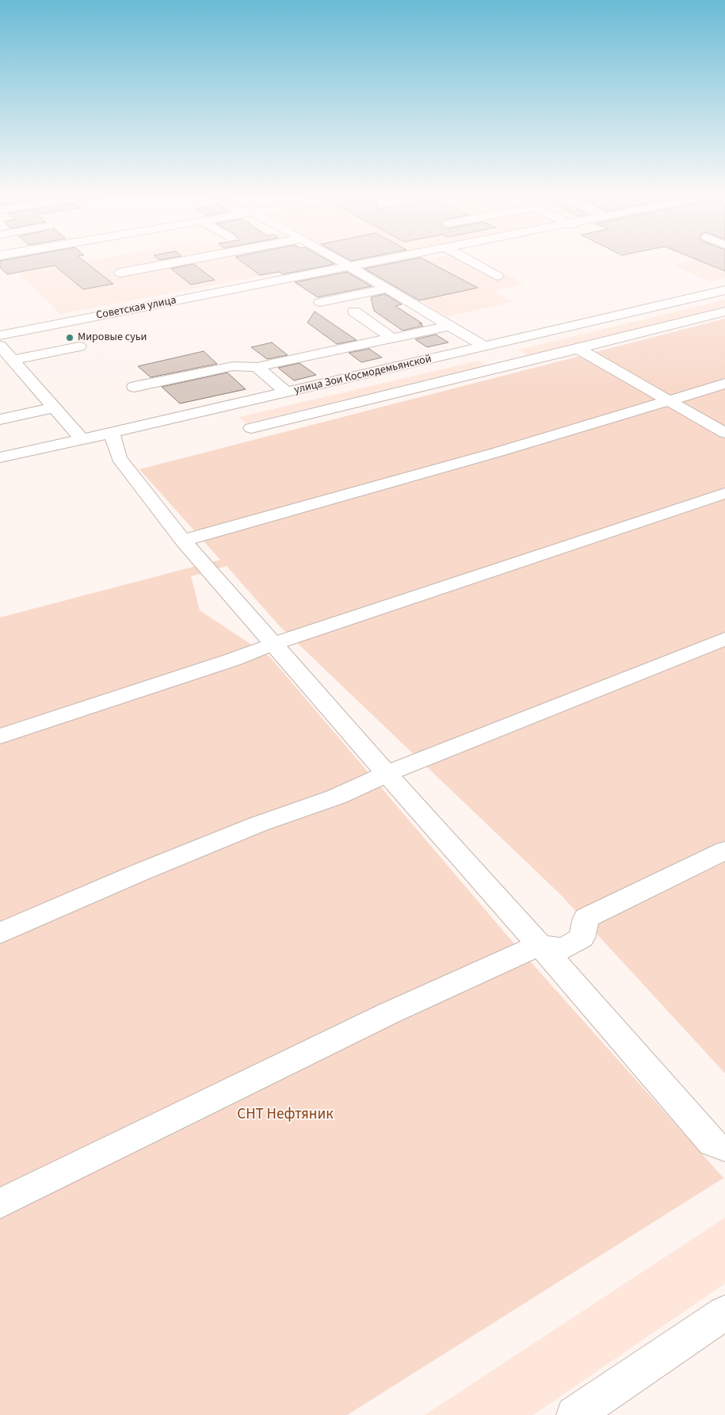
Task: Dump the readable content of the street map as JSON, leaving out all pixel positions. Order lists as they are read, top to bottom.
{
  "streets": {
    "street": ["Советская улица", "улица Зои Космодемьянской"]
  },
  "parks": ["СНТ Нефтяник"],
  "places": ["Мировые суьи"]
}
